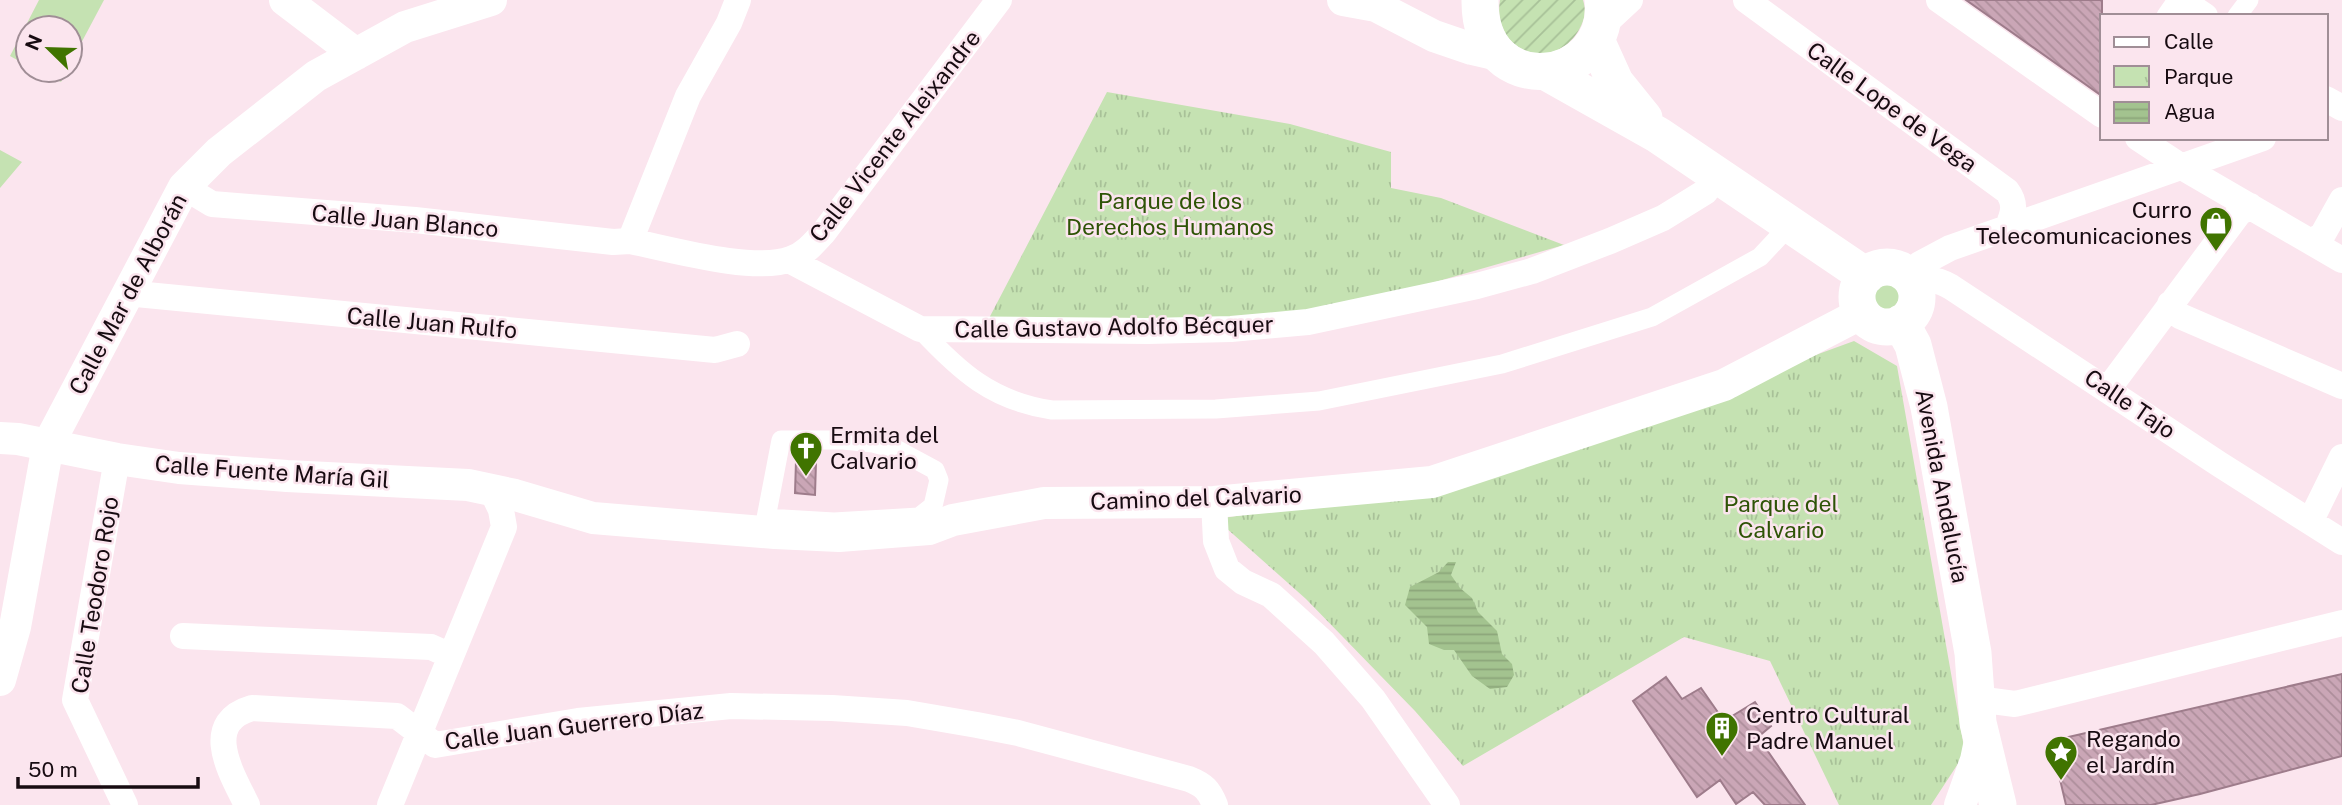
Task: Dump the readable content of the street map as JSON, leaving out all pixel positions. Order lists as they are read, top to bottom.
{
  "streets": {
    "main road": ["Avenida Andalucía"],
    "street": [
      "Calle Lope de Vega",
      "Calle Vicente Aleixandre",
      "Calle Juan Blanco",
      "Calle Mar de Alborán",
      "Calle Juan Rulfo",
      "Calle Gustavo Adolfo Bécquer",
      "Calle Tajo",
      "Calle Fuente María Gil",
      "Camino del Calvario",
      "Calle Teodoro Rojo",
      "Calle Juan Guerrero Díaz"
    ]
  },
  "crossings": [
    ["Calle Vicente Aleixandre", "Calle Juan Blanco"],
    ["Calle Vicente Aleixandre", "Calle Gustavo Adolfo Bécquer"],
    ["Calle Juan Blanco", "Calle Mar de Alborán"],
    ["Calle Mar de Alborán", "Calle Juan Rulfo"],
    ["Calle Mar de Alborán", "Calle Fuente María Gil"],
    ["Calle Tajo", "Avenida Andalucía"],
    ["Calle Tajo", "Camino del Calvario"],
    ["Calle Fuente María Gil", "Camino del Calvario"],
    ["Calle Fuente María Gil", "Calle Teodoro Rojo"],
    ["Avenida Andalucía", "Camino del Calvario"]
  ],
  "parks": ["Parque de los Derechos Humanos", "Parque del Calvario"],
  "places": {
    "shop": ["Curro Telecomunicaciones"],
    "church": ["Ermita del Calvario"],
    "building": ["Centro Cultural Padre Manuel"],
    "place": ["Regando el Jardín"]
  },
  "legend": ["Calle", "Parque", "Agua"],
  "scale_bar": "50 m",
  "north": "top left"
}
